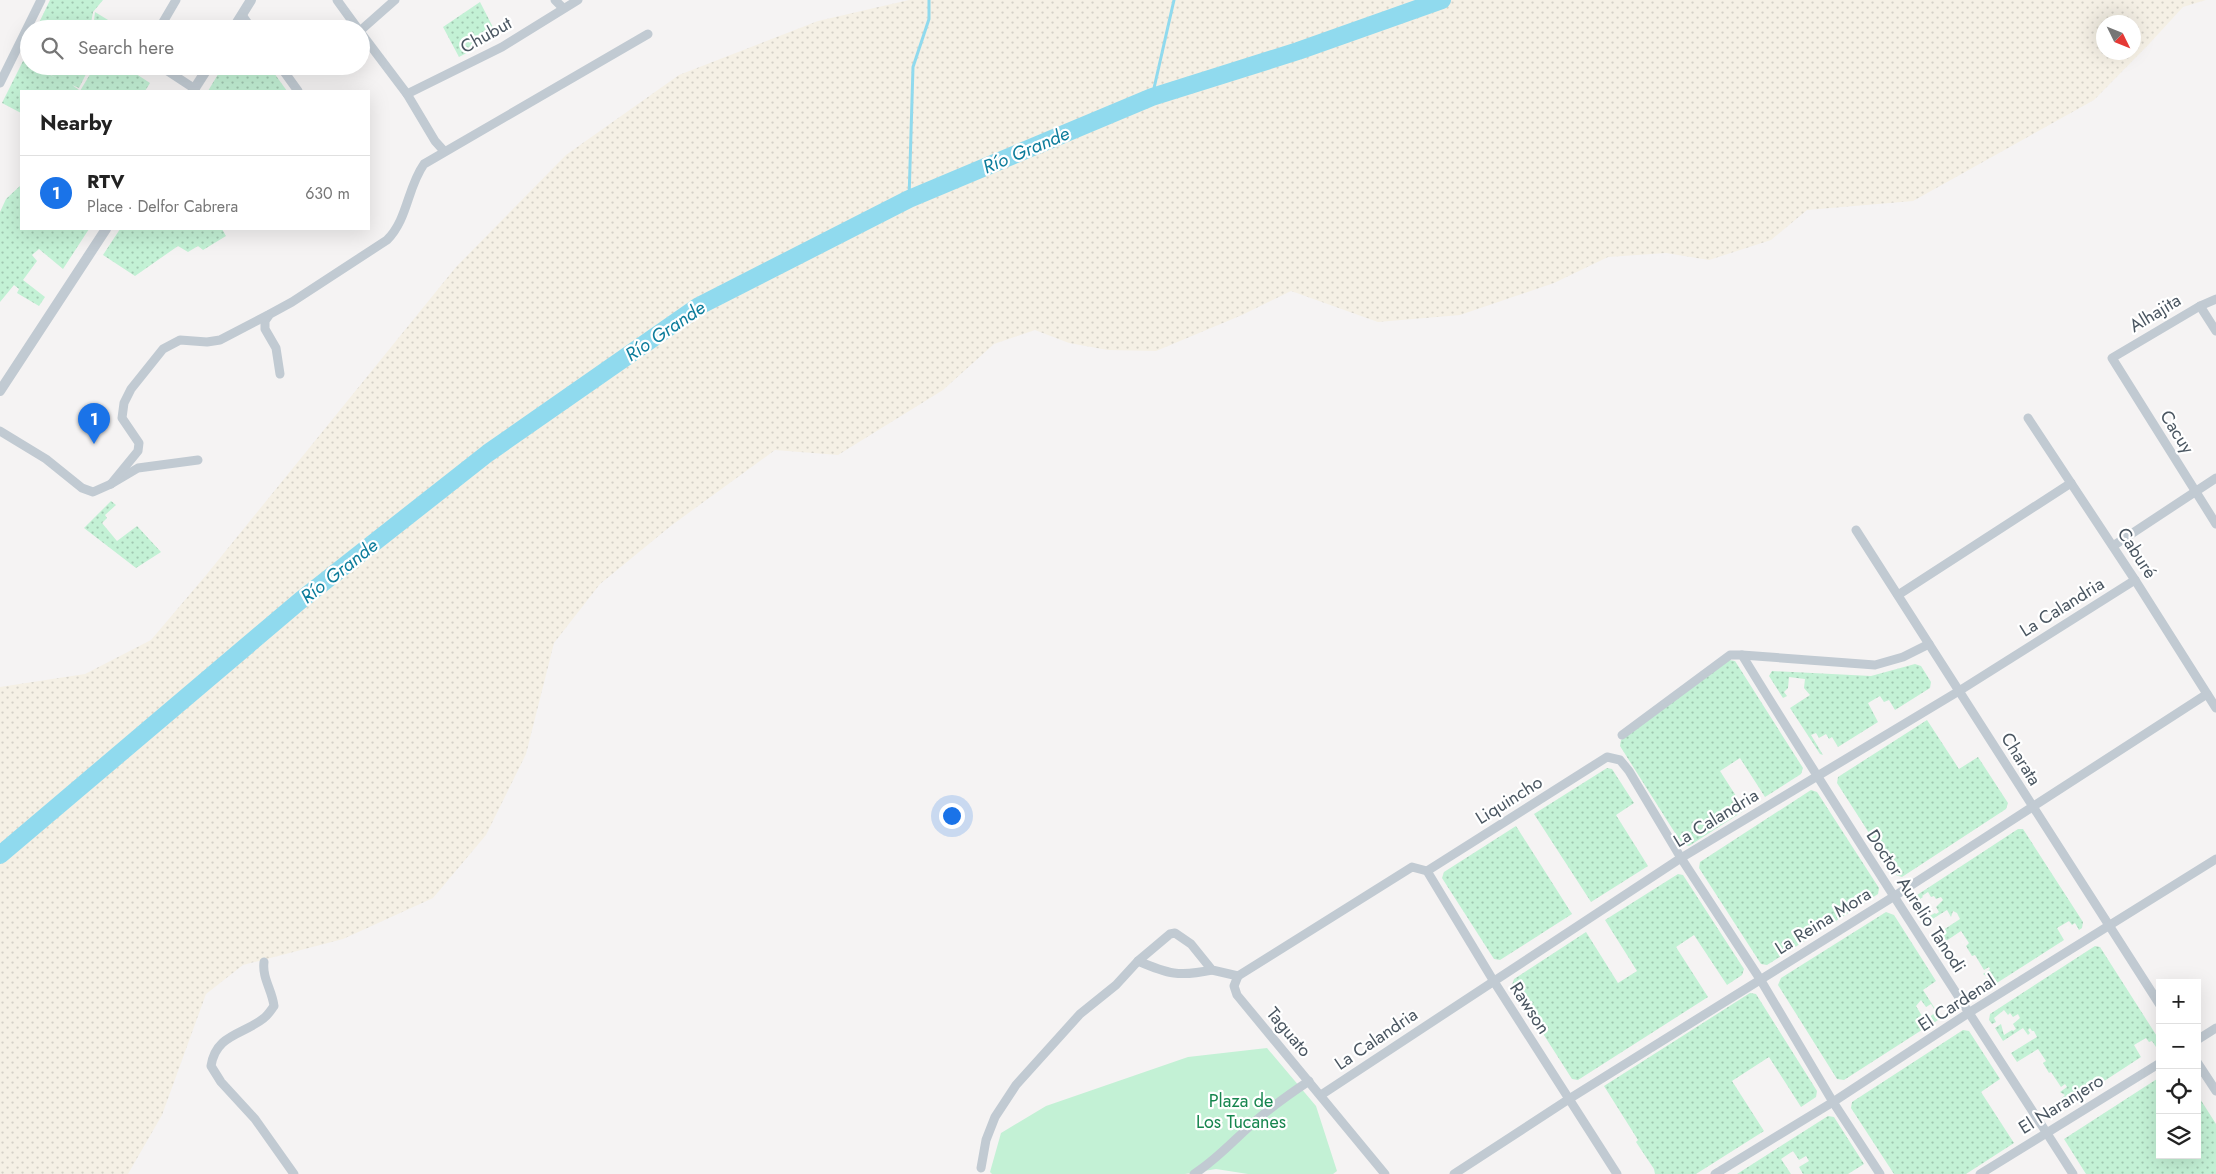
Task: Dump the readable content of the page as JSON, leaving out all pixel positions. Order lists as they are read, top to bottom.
{
  "streets": {
    "street": [
      "Chubut",
      "Alhajita",
      "Cacuy",
      "Caburé",
      "La Calandria",
      "Charata",
      "Liquincho",
      "Doctor Aurelio Tanodi",
      "La Reina Mora",
      "El Cardenal",
      "Rawson",
      "Taguato",
      "El Naranjero"
    ]
  },
  "crossings": [
    ["Alhajita", "Cacuy"],
    ["Caburé", "La Calandria"],
    ["Caburé", "La Reina Mora"],
    ["La Calandria", "Charata"],
    ["La Calandria", "Liquincho"],
    ["La Calandria", "Doctor Aurelio Tanodi"],
    ["La Calandria", "Rawson"],
    ["La Calandria", "Taguato"],
    ["Charata", "La Reina Mora"],
    ["Charata", "El Cardenal"],
    ["Liquincho", "Rawson"],
    ["Doctor Aurelio Tanodi", "La Reina Mora"],
    ["Doctor Aurelio Tanodi", "El Cardenal"],
    ["Doctor Aurelio Tanodi", "El Naranjero"],
    ["La Reina Mora", "Rawson"]
  ],
  "water": ["Río Grande"],
  "parks": ["Plaza de Los Tucanes"],
  "north": "bottom right",
  "page": {
    "search": "Search here",
    "heading": "Nearby",
    "list": [
      {
        "mark": "1",
        "name": "RTV",
        "note": "Place · Delfor Cabrera",
        "value": "630 m"
      }
    ],
    "pins": "1",
    "map_buttons": ["+", "−"]
  }
}
